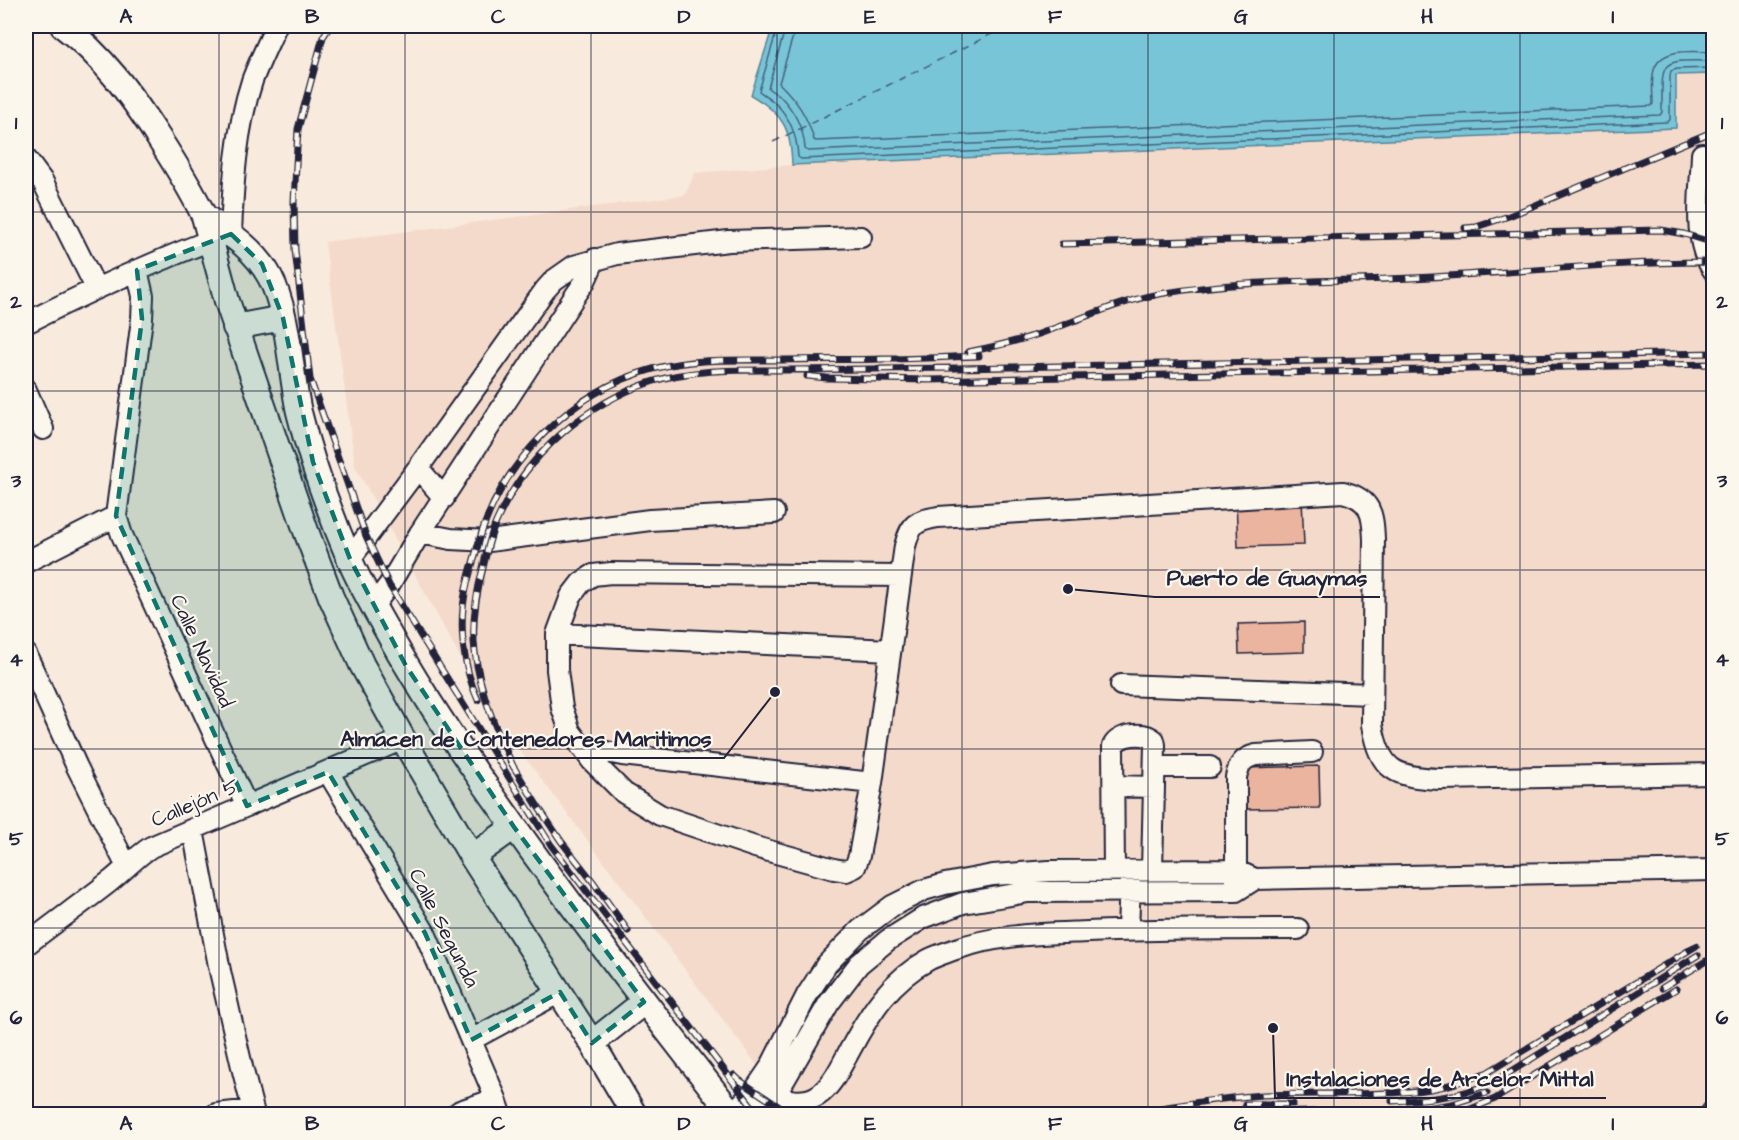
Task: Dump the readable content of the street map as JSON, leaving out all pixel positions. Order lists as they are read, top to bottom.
{
  "streets": {
    "street": ["Calle Navidad", "Callejón 5", "Calle Segunda"]
  },
  "crossings": [
    ["Calle Navidad", "Callejón 5"],
    ["Callejón 5", "Calle Segunda"]
  ],
  "places": ["Puerto de Guaymas", "Almacen de Contenedores Maritimos", "Instalaciones de Arcelor Mittal"],
  "grid": {
    "columns": [
      "A",
      "B",
      "C",
      "D",
      "E",
      "F",
      "G",
      "H",
      "I"
    ],
    "rows": [
      "1",
      "2",
      "3",
      "4",
      "5",
      "6"
    ]
  }
}
